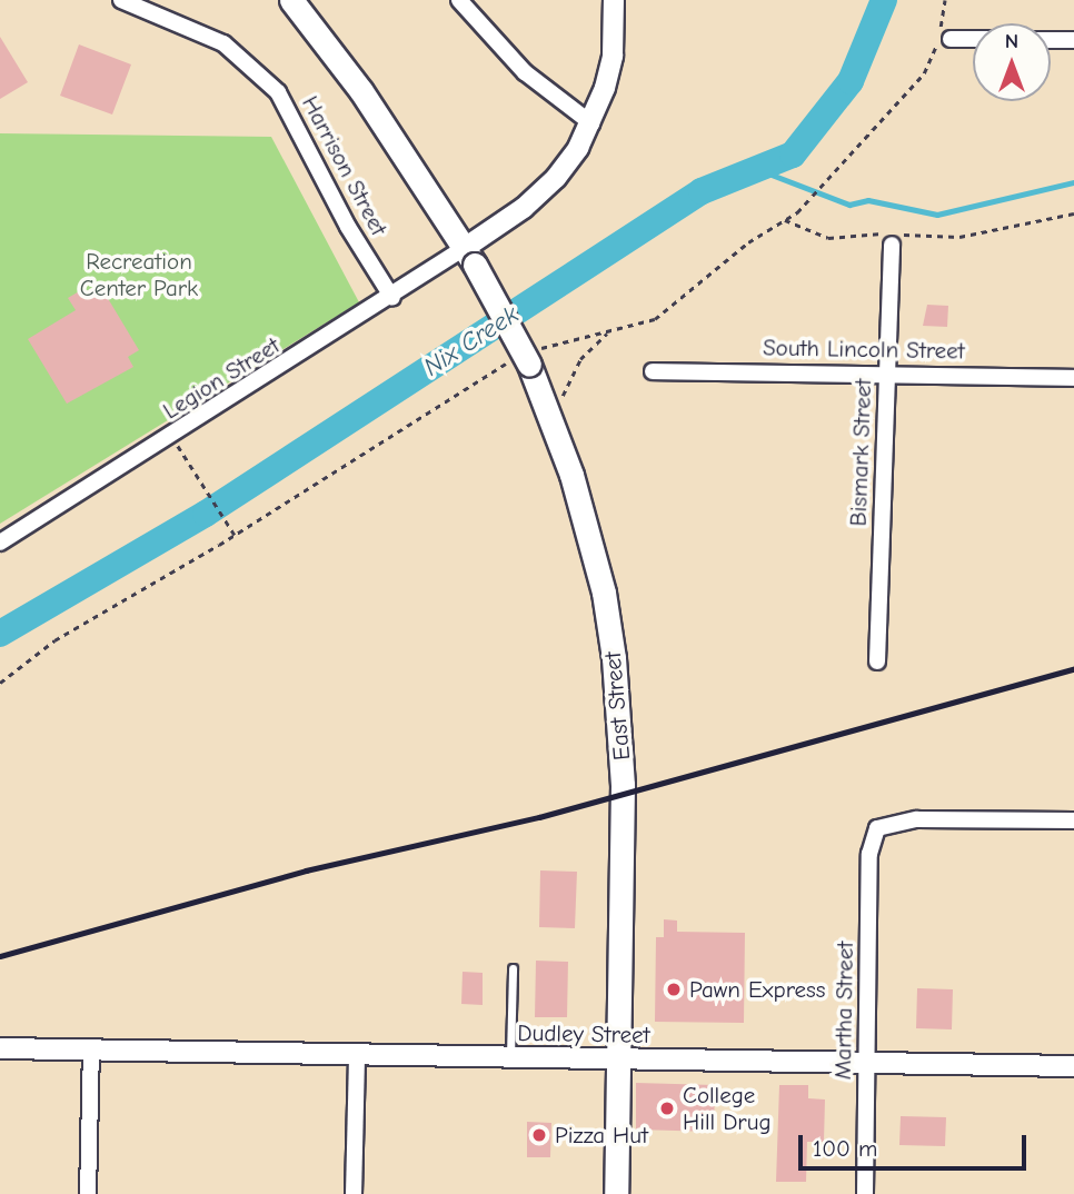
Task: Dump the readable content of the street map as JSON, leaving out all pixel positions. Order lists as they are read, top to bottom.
{
  "streets": {
    "main road": ["East Street"],
    "street": [
      "Harrison Street",
      "South Lincoln Street",
      "Legion Street",
      "Bismark Street",
      "Martha Street",
      "Dudley Street"
    ]
  },
  "crossings": [
    ["Harrison Street", "Legion Street"],
    ["South Lincoln Street", "Bismark Street"],
    ["Legion Street", "East Street"],
    ["East Street", "Dudley Street"],
    ["Martha Street", "Dudley Street"]
  ],
  "water": ["Nix Creek"],
  "parks": ["Recreation Center Park"],
  "places": ["Pawn Express", "College Hill Drug", "Pizza Hut"],
  "scale_bar": "100 m",
  "north": "top"
}
